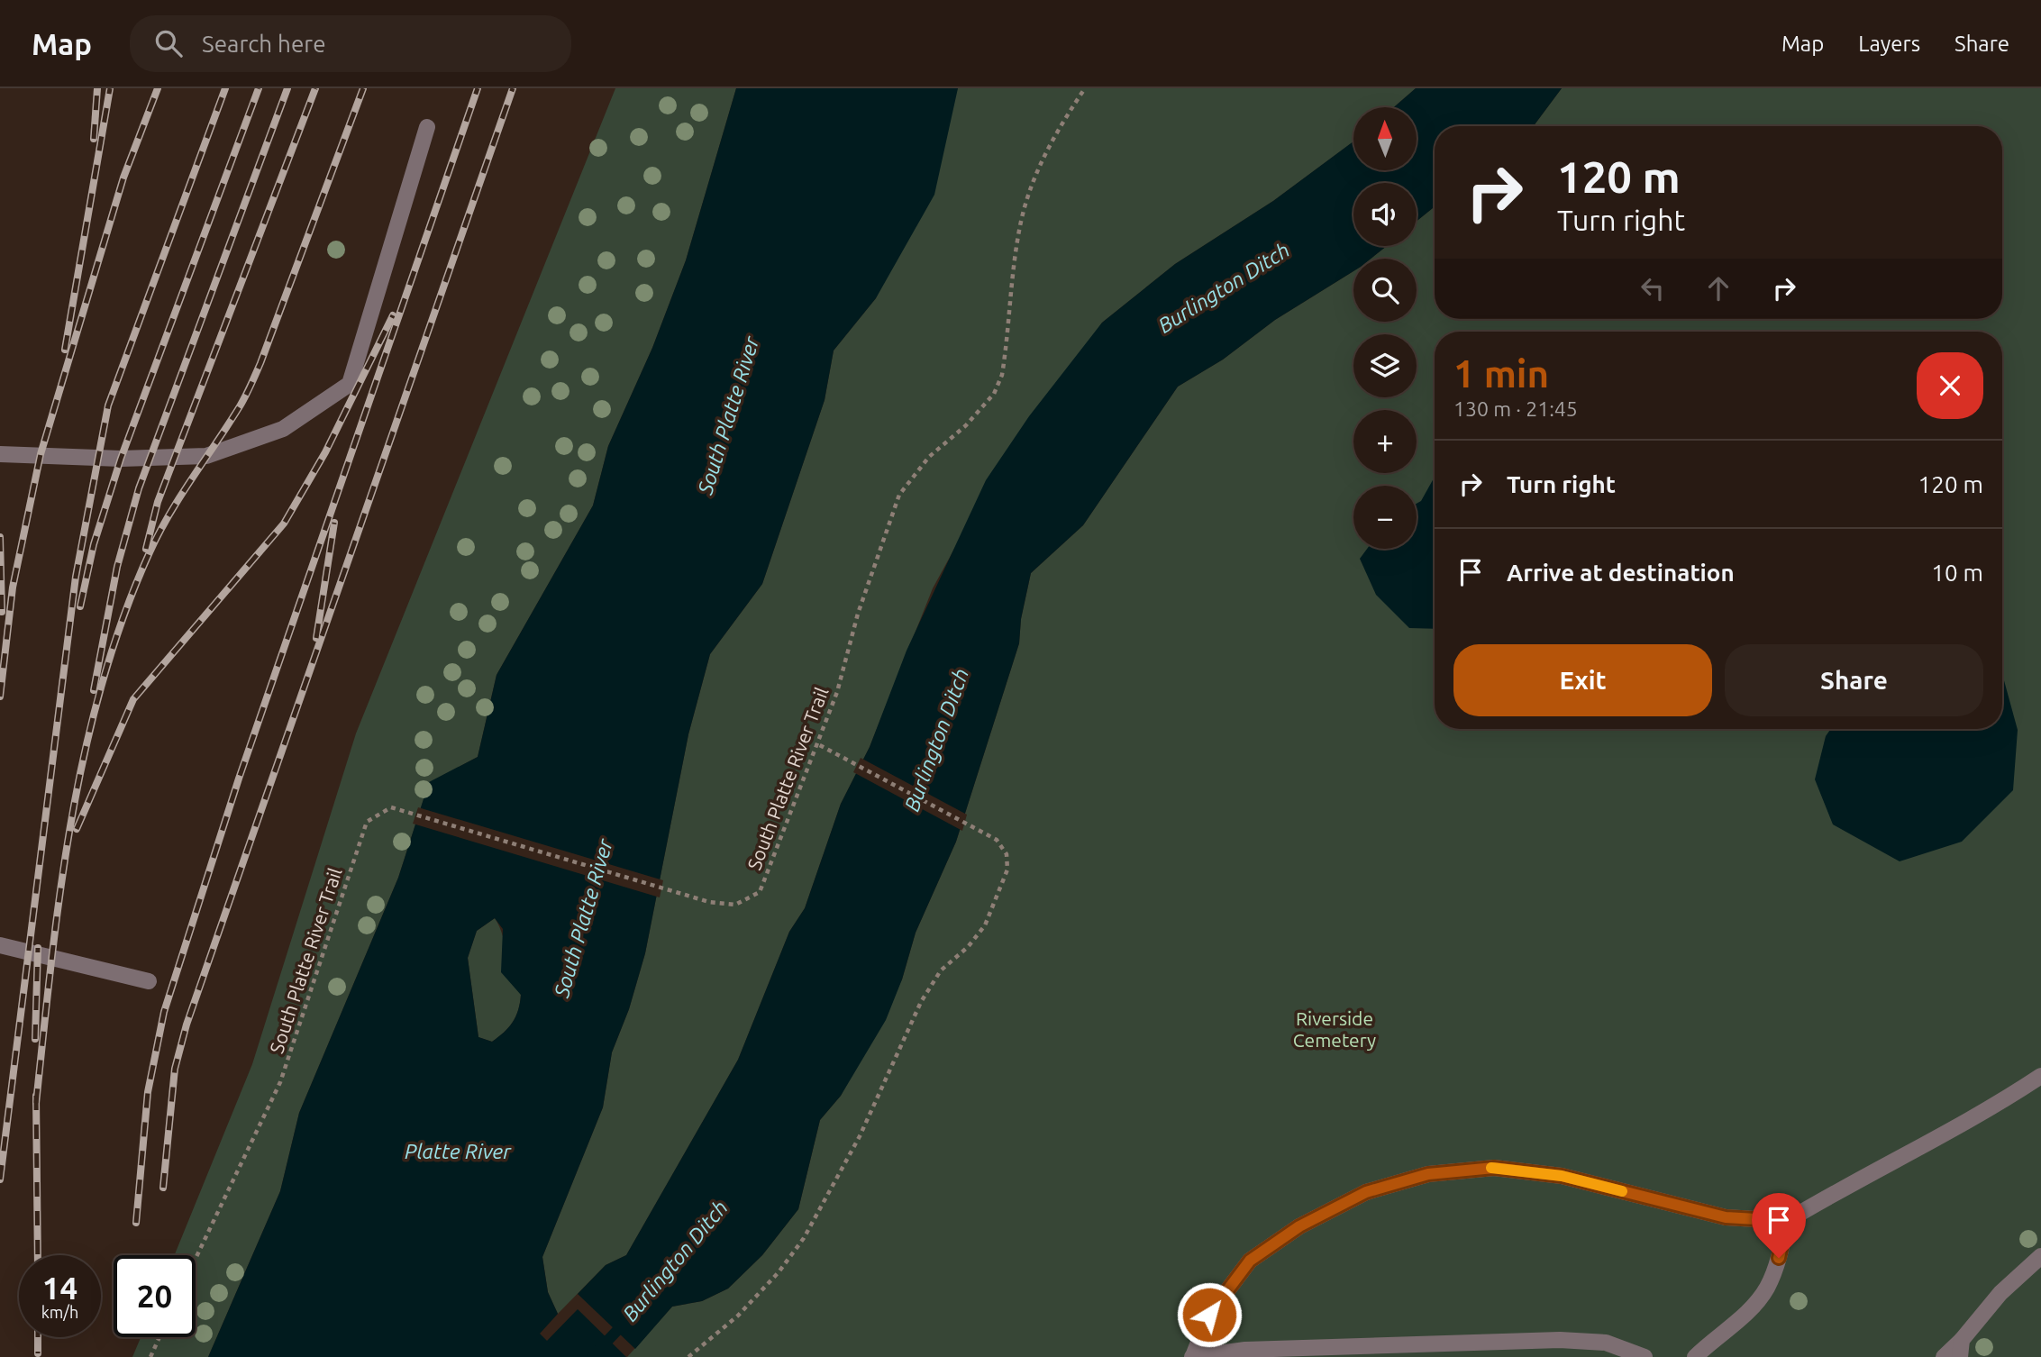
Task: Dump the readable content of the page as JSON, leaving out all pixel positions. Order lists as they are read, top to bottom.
{
  "streets": {
    "path": ["South Platte River Trail"]
  },
  "water": ["Burlington Ditch", "South Platte River", "Platte River"],
  "parks": ["Riverside Cemetery"],
  "north": "top",
  "page": {
    "header": "Map",
    "search": "Search here",
    "nav": ["Map", "Layers", "Share"],
    "map_buttons": ["+", "−"],
    "turn": ["120 m", "Turn right"],
    "heading": ["1 min", "130 m · 21:45"],
    "list": [
      {
        "name": "Turn right",
        "value": "120 m"
      },
      {
        "name": "Arrive at destination",
        "value": "10 m"
      }
    ],
    "buttons": ["Exit", "Share"],
    "speed": "14 km/h",
    "limit": "20"
  }
}
